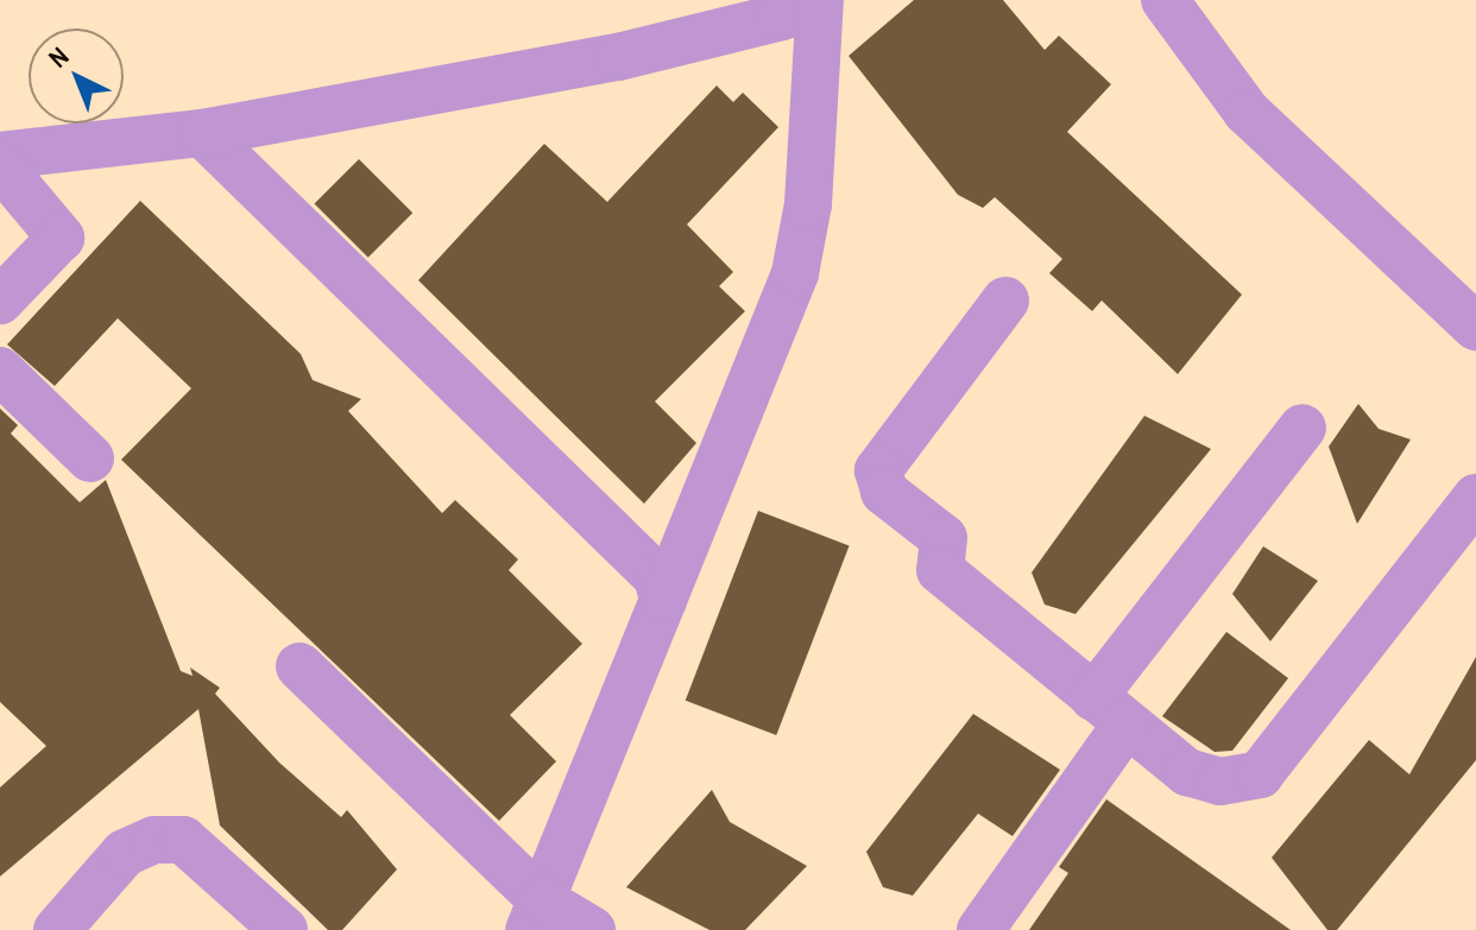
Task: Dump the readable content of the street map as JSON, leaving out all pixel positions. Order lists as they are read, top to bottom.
{
  "north": "top left"
}
